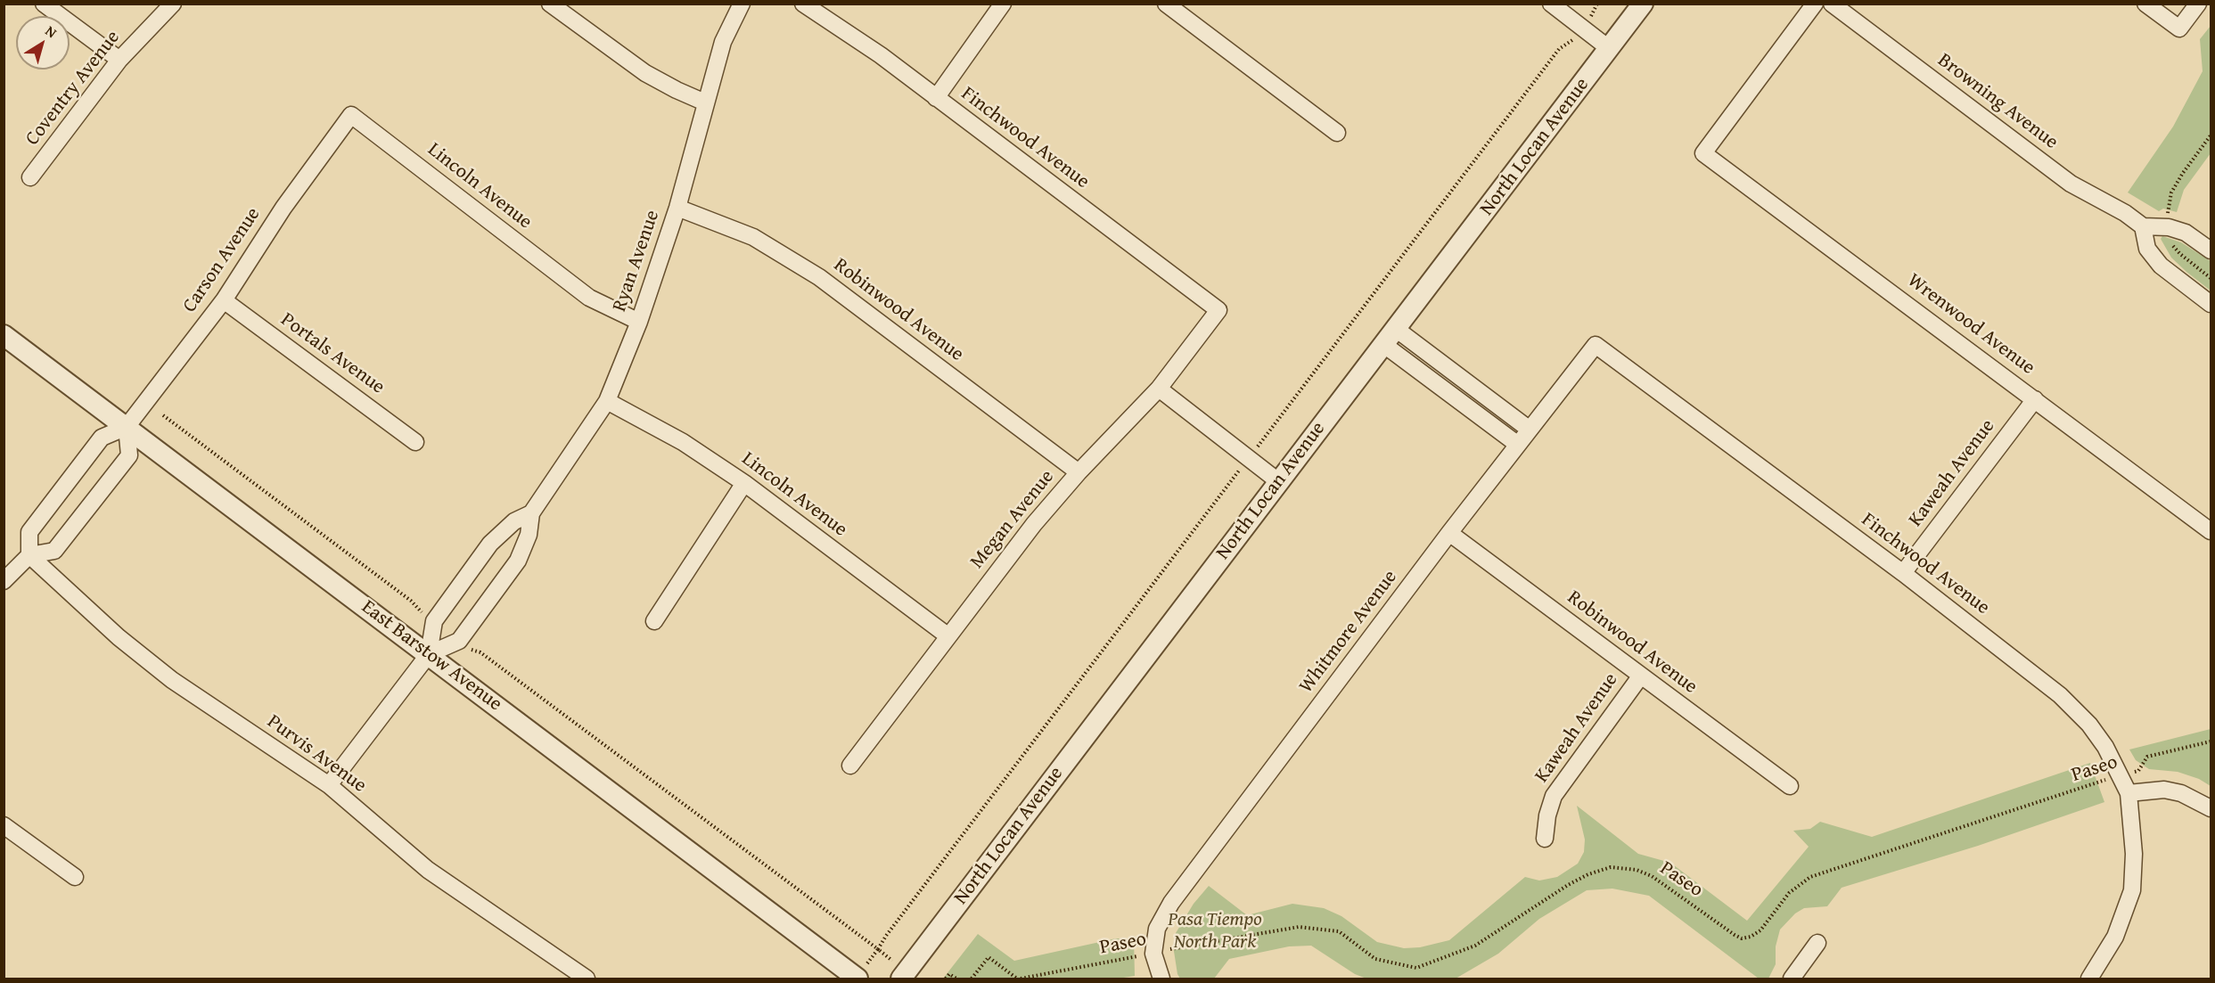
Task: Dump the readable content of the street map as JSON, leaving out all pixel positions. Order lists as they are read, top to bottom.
{
  "streets": {
    "street": [
      "Coventry Avenue",
      "Browning Avenue",
      "Finchwood Avenue",
      "North Locan Avenue",
      "Lincoln Avenue",
      "Carson Avenue",
      "Ryan Avenue",
      "Robinwood Avenue",
      "Wrenwood Avenue",
      "Portals Avenue",
      "Kaweah Avenue",
      "Megan Avenue",
      "Whitmore Avenue",
      "East Barstow Avenue",
      "Purvis Avenue"
    ],
    "path": ["Paseo"]
  },
  "crossings": [
    ["Finchwood Avenue", "Kaweah Avenue"],
    ["Finchwood Avenue", "Megan Avenue"],
    ["Finchwood Avenue", "Whitmore Avenue"],
    ["Finchwood Avenue", "Paseo"],
    ["Lincoln Avenue", "Carson Avenue"],
    ["Lincoln Avenue", "Ryan Avenue"],
    ["Lincoln Avenue", "Megan Avenue"],
    ["Carson Avenue", "Portals Avenue"],
    ["Carson Avenue", "East Barstow Avenue"],
    ["Carson Avenue", "Purvis Avenue"],
    ["Ryan Avenue", "Robinwood Avenue"],
    ["Ryan Avenue", "East Barstow Avenue"],
    ["Robinwood Avenue", "Kaweah Avenue"],
    ["Robinwood Avenue", "Megan Avenue"],
    ["Robinwood Avenue", "Whitmore Avenue"],
    ["Wrenwood Avenue", "Kaweah Avenue"],
    ["Whitmore Avenue", "Paseo"]
  ],
  "parks": ["Pasa Tiempo North Park"],
  "north": "top right"
}
